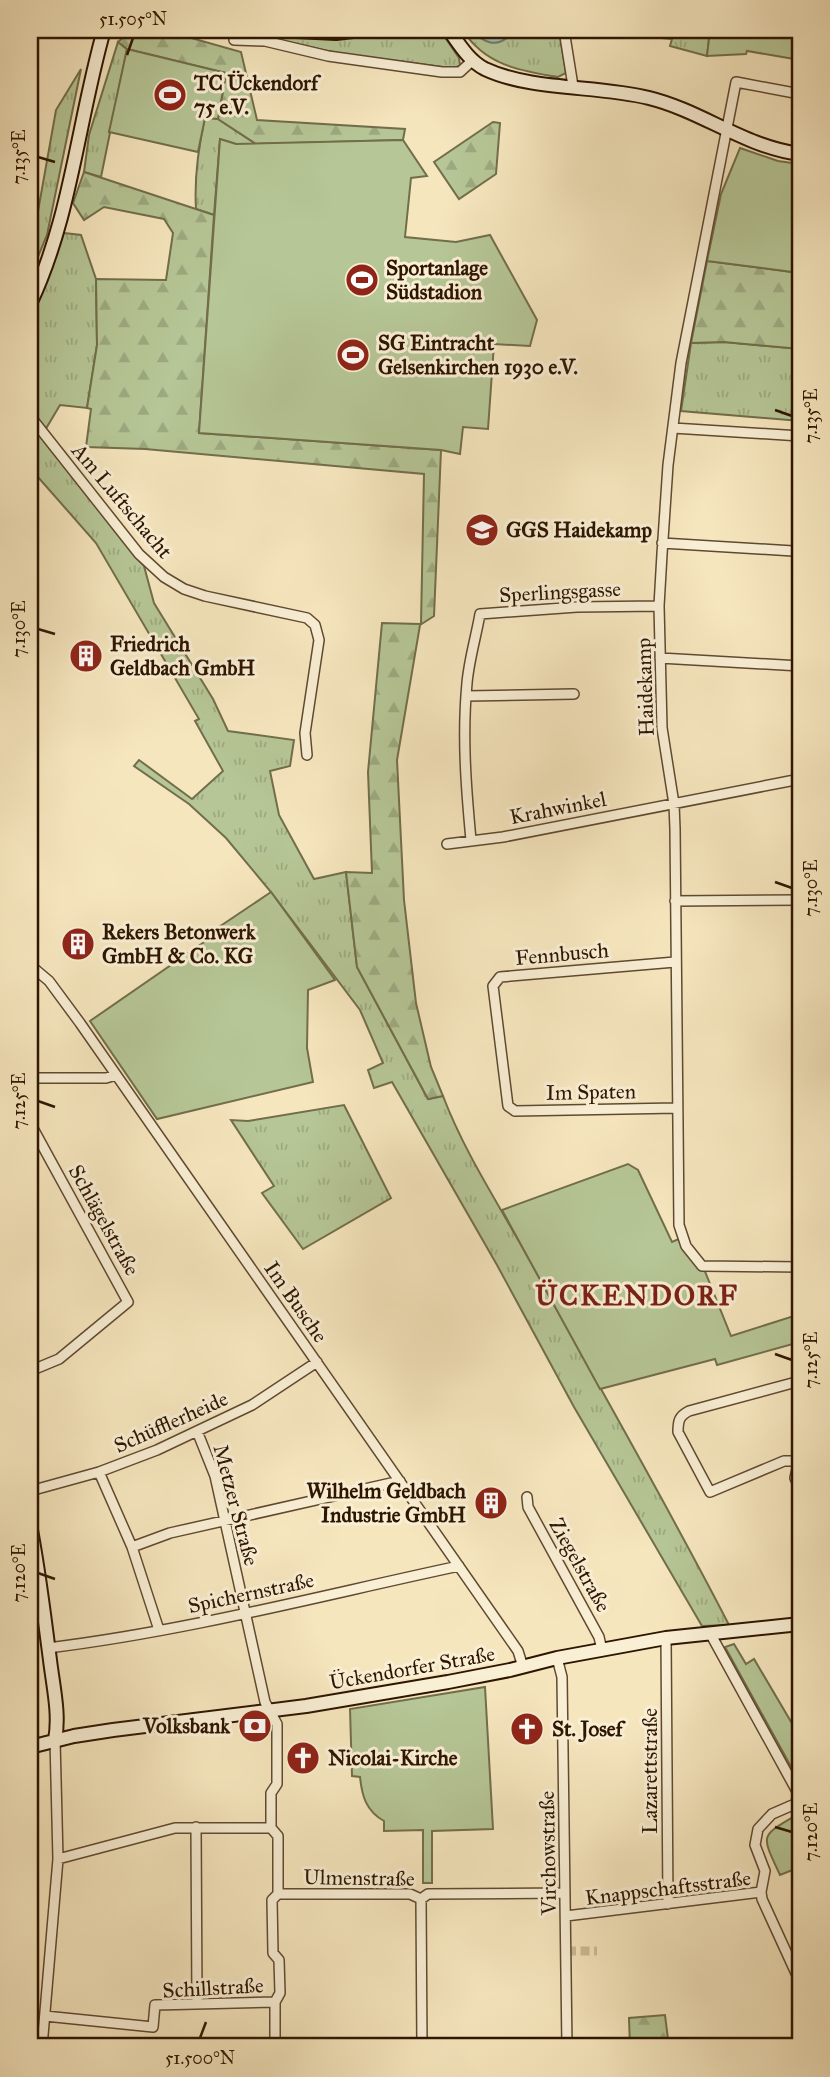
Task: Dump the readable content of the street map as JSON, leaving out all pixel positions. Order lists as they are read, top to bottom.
{
  "streets": {
    "street": [
      "Am Luftschacht",
      "Sperlingsgasse",
      "Haidekamp",
      "Krahwinkel",
      "Fennbusch",
      "Im Spaten",
      "Schlägelstraße",
      "Im Busche",
      "Schüfflerheide",
      "Metzer Straße",
      "Ziegelstraße",
      "Spichernstraße",
      "Ückendorfer Straße",
      "Lazarettstraße",
      "Virchowstraße",
      "Ulmenstraße",
      "Knappschaftsstraße",
      "Schillstraße"
    ]
  },
  "crossings": [
    ["Sperlingsgasse", "Haidekamp"],
    ["Sperlingsgasse", "Krahwinkel"],
    ["Haidekamp", "Krahwinkel"],
    ["Haidekamp", "Fennbusch"],
    ["Haidekamp", "Im Spaten"],
    ["Fennbusch", "Im Spaten"],
    ["Im Busche", "Schüfflerheide"],
    ["Im Busche", "Spichernstraße"],
    ["Im Busche", "Ückendorfer Straße"],
    ["Schüfflerheide", "Metzer Straße"],
    ["Metzer Straße", "Spichernstraße"],
    ["Metzer Straße", "Ückendorfer Straße"],
    ["Metzer Straße", "Ulmenstraße"],
    ["Metzer Straße", "Schillstraße"],
    ["Ziegelstraße", "Ückendorfer Straße"],
    ["Ückendorfer Straße", "Lazarettstraße"],
    ["Ückendorfer Straße", "Virchowstraße"],
    ["Lazarettstraße", "Knappschaftsstraße"],
    ["Virchowstraße", "Ulmenstraße"],
    ["Virchowstraße", "Knappschaftsstraße"]
  ],
  "districts": ["ÜCKENDORF"],
  "places": {
    "sports": ["TC Ückendorf 75 e.V.", "Sportanlage Südstadion", "SG Eintracht Gelsenkirchen 1930 e.V."],
    "school or university": ["GGS Haidekamp"],
    "building": ["Friedrich Geldbach GmbH", "Rekers Betonwerk GmbH & Co. KG", "Wilhelm Geldbach Industrie GmbH"],
    "bank": ["Volksbank"],
    "church": ["St. Josef", "Nicolai-Kirche"]
  },
  "coordinates": [
    "51.505°N",
    "7.135°E",
    "7.130°E",
    "7.125°E",
    "7.120°E",
    "51.500°N"
  ]
}
